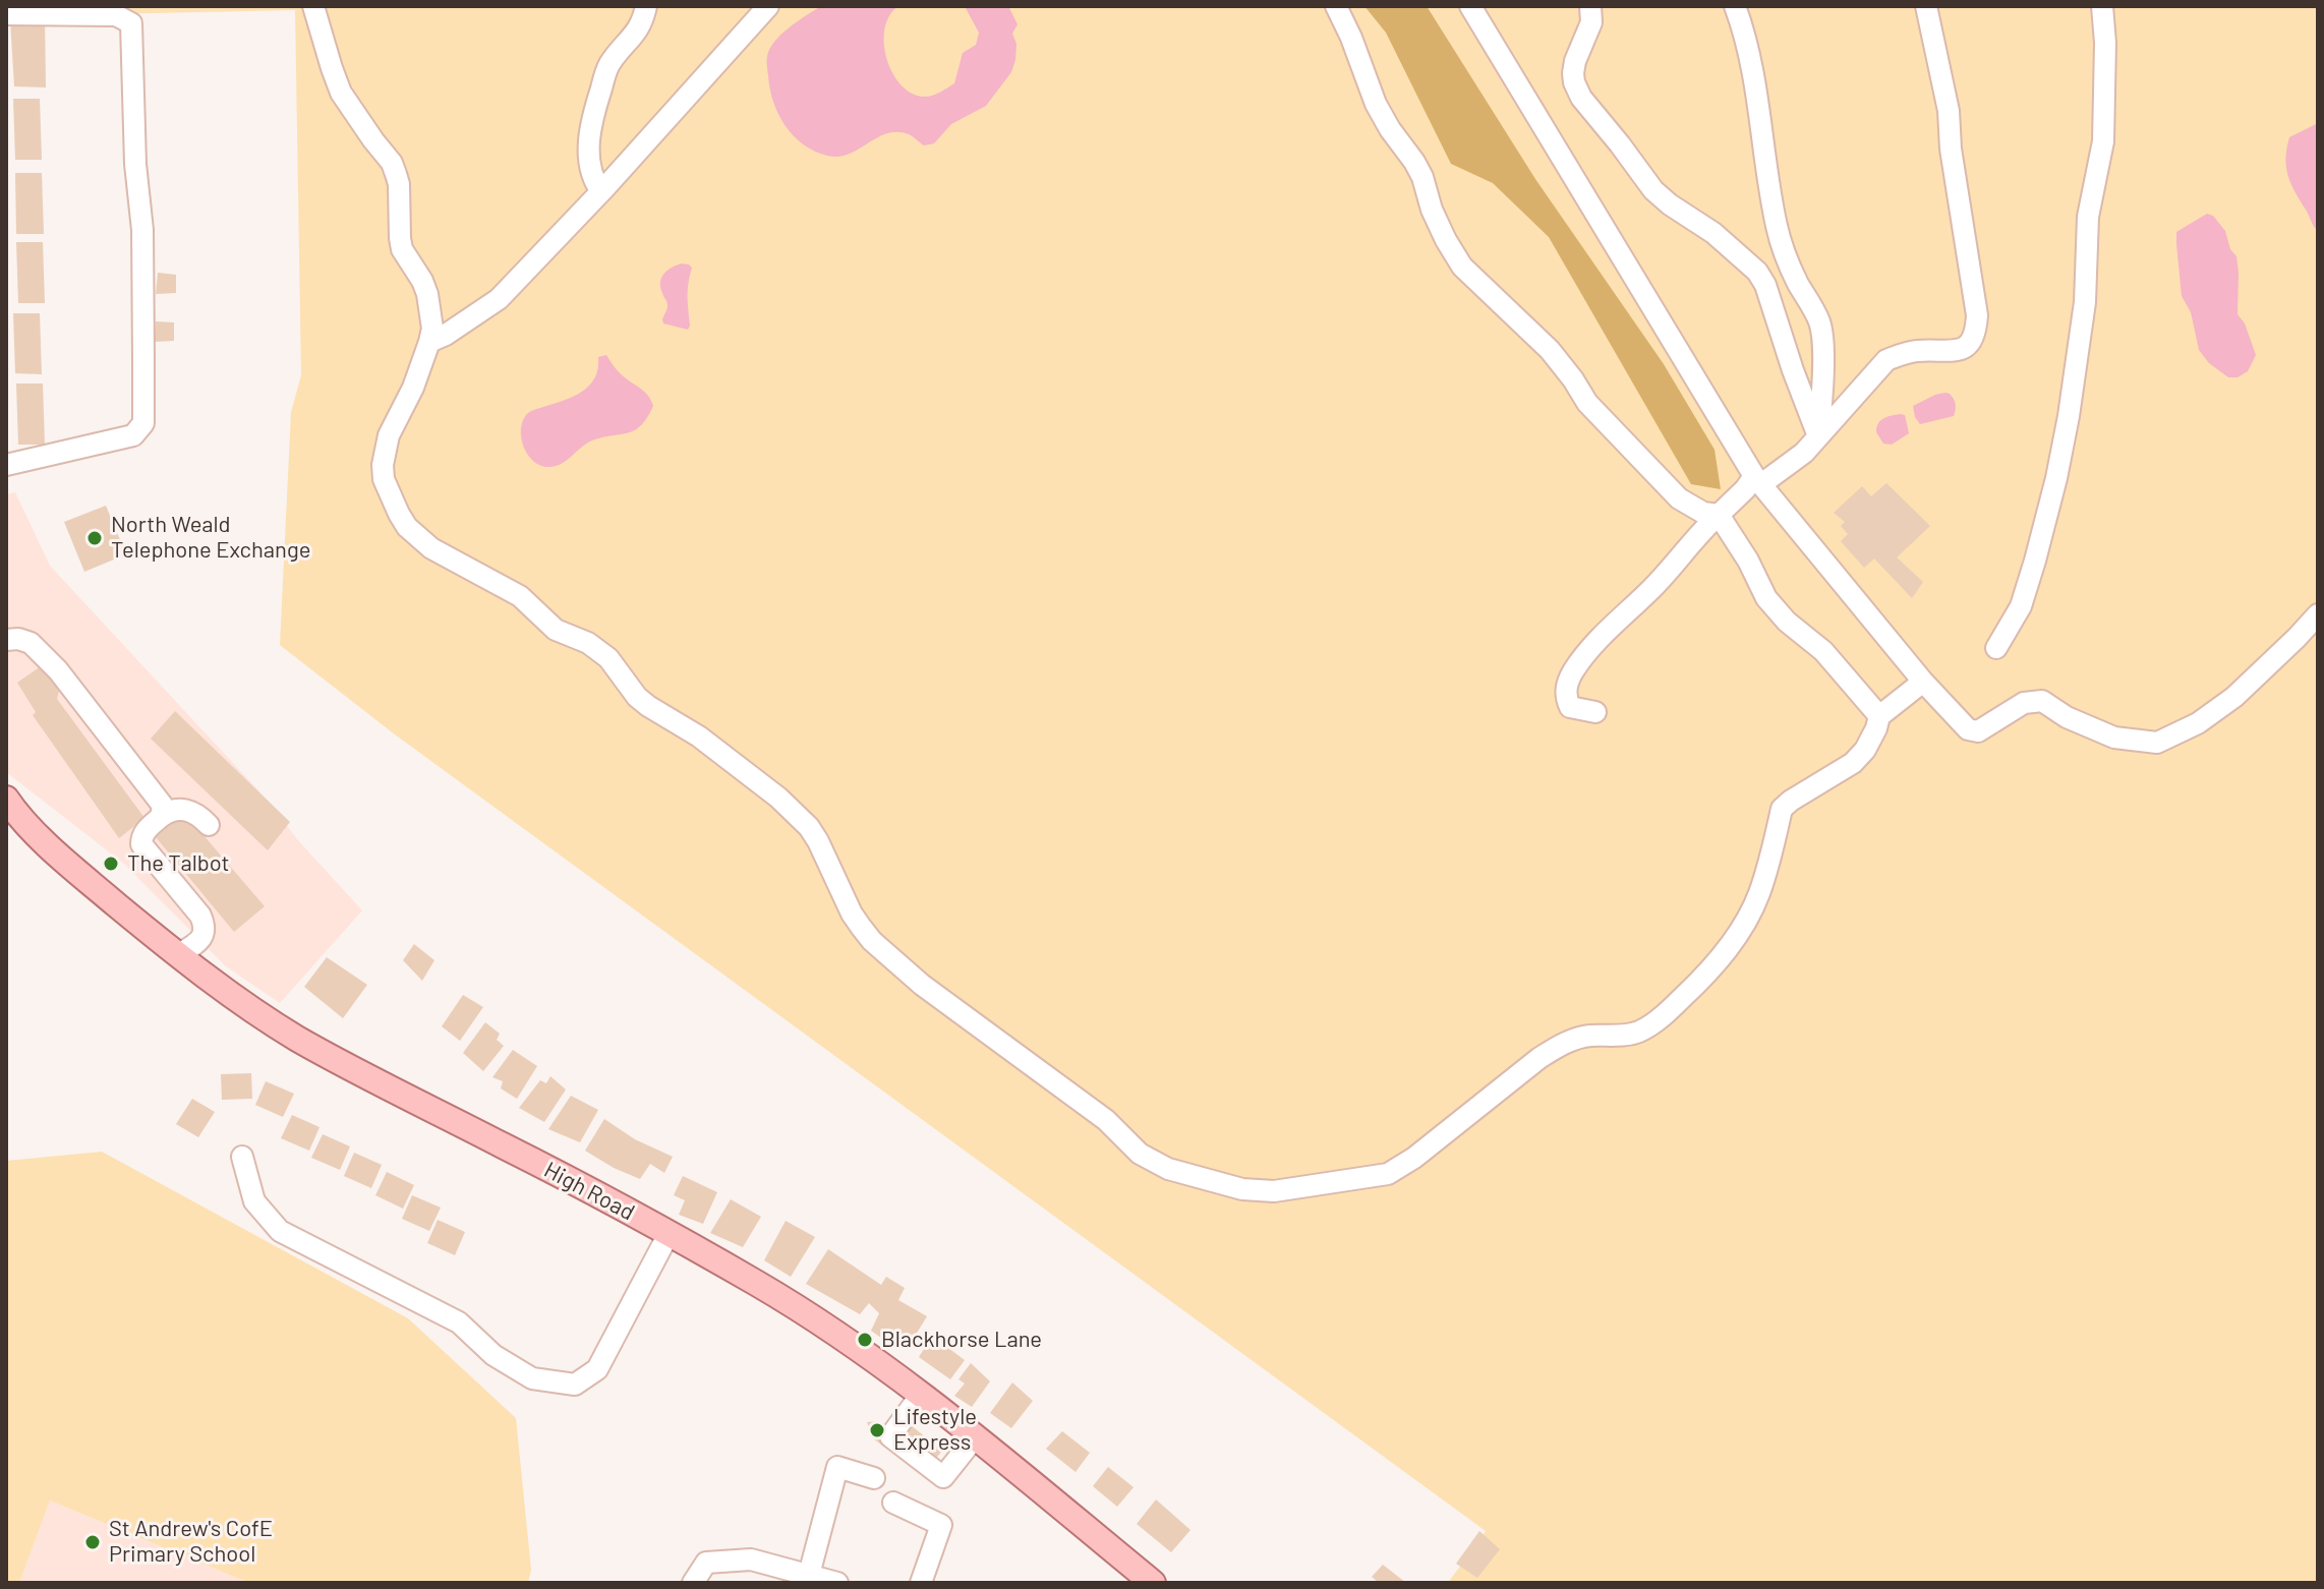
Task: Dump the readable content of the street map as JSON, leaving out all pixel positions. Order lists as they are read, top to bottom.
{
  "streets": {
    "main road": ["High Road"]
  },
  "places": [
    "North Weald Telephone Exchange",
    "The Talbot",
    "Blackhorse Lane",
    "Lifestyle Express",
    "St Andrew's CofE Primary School"
  ]
}
